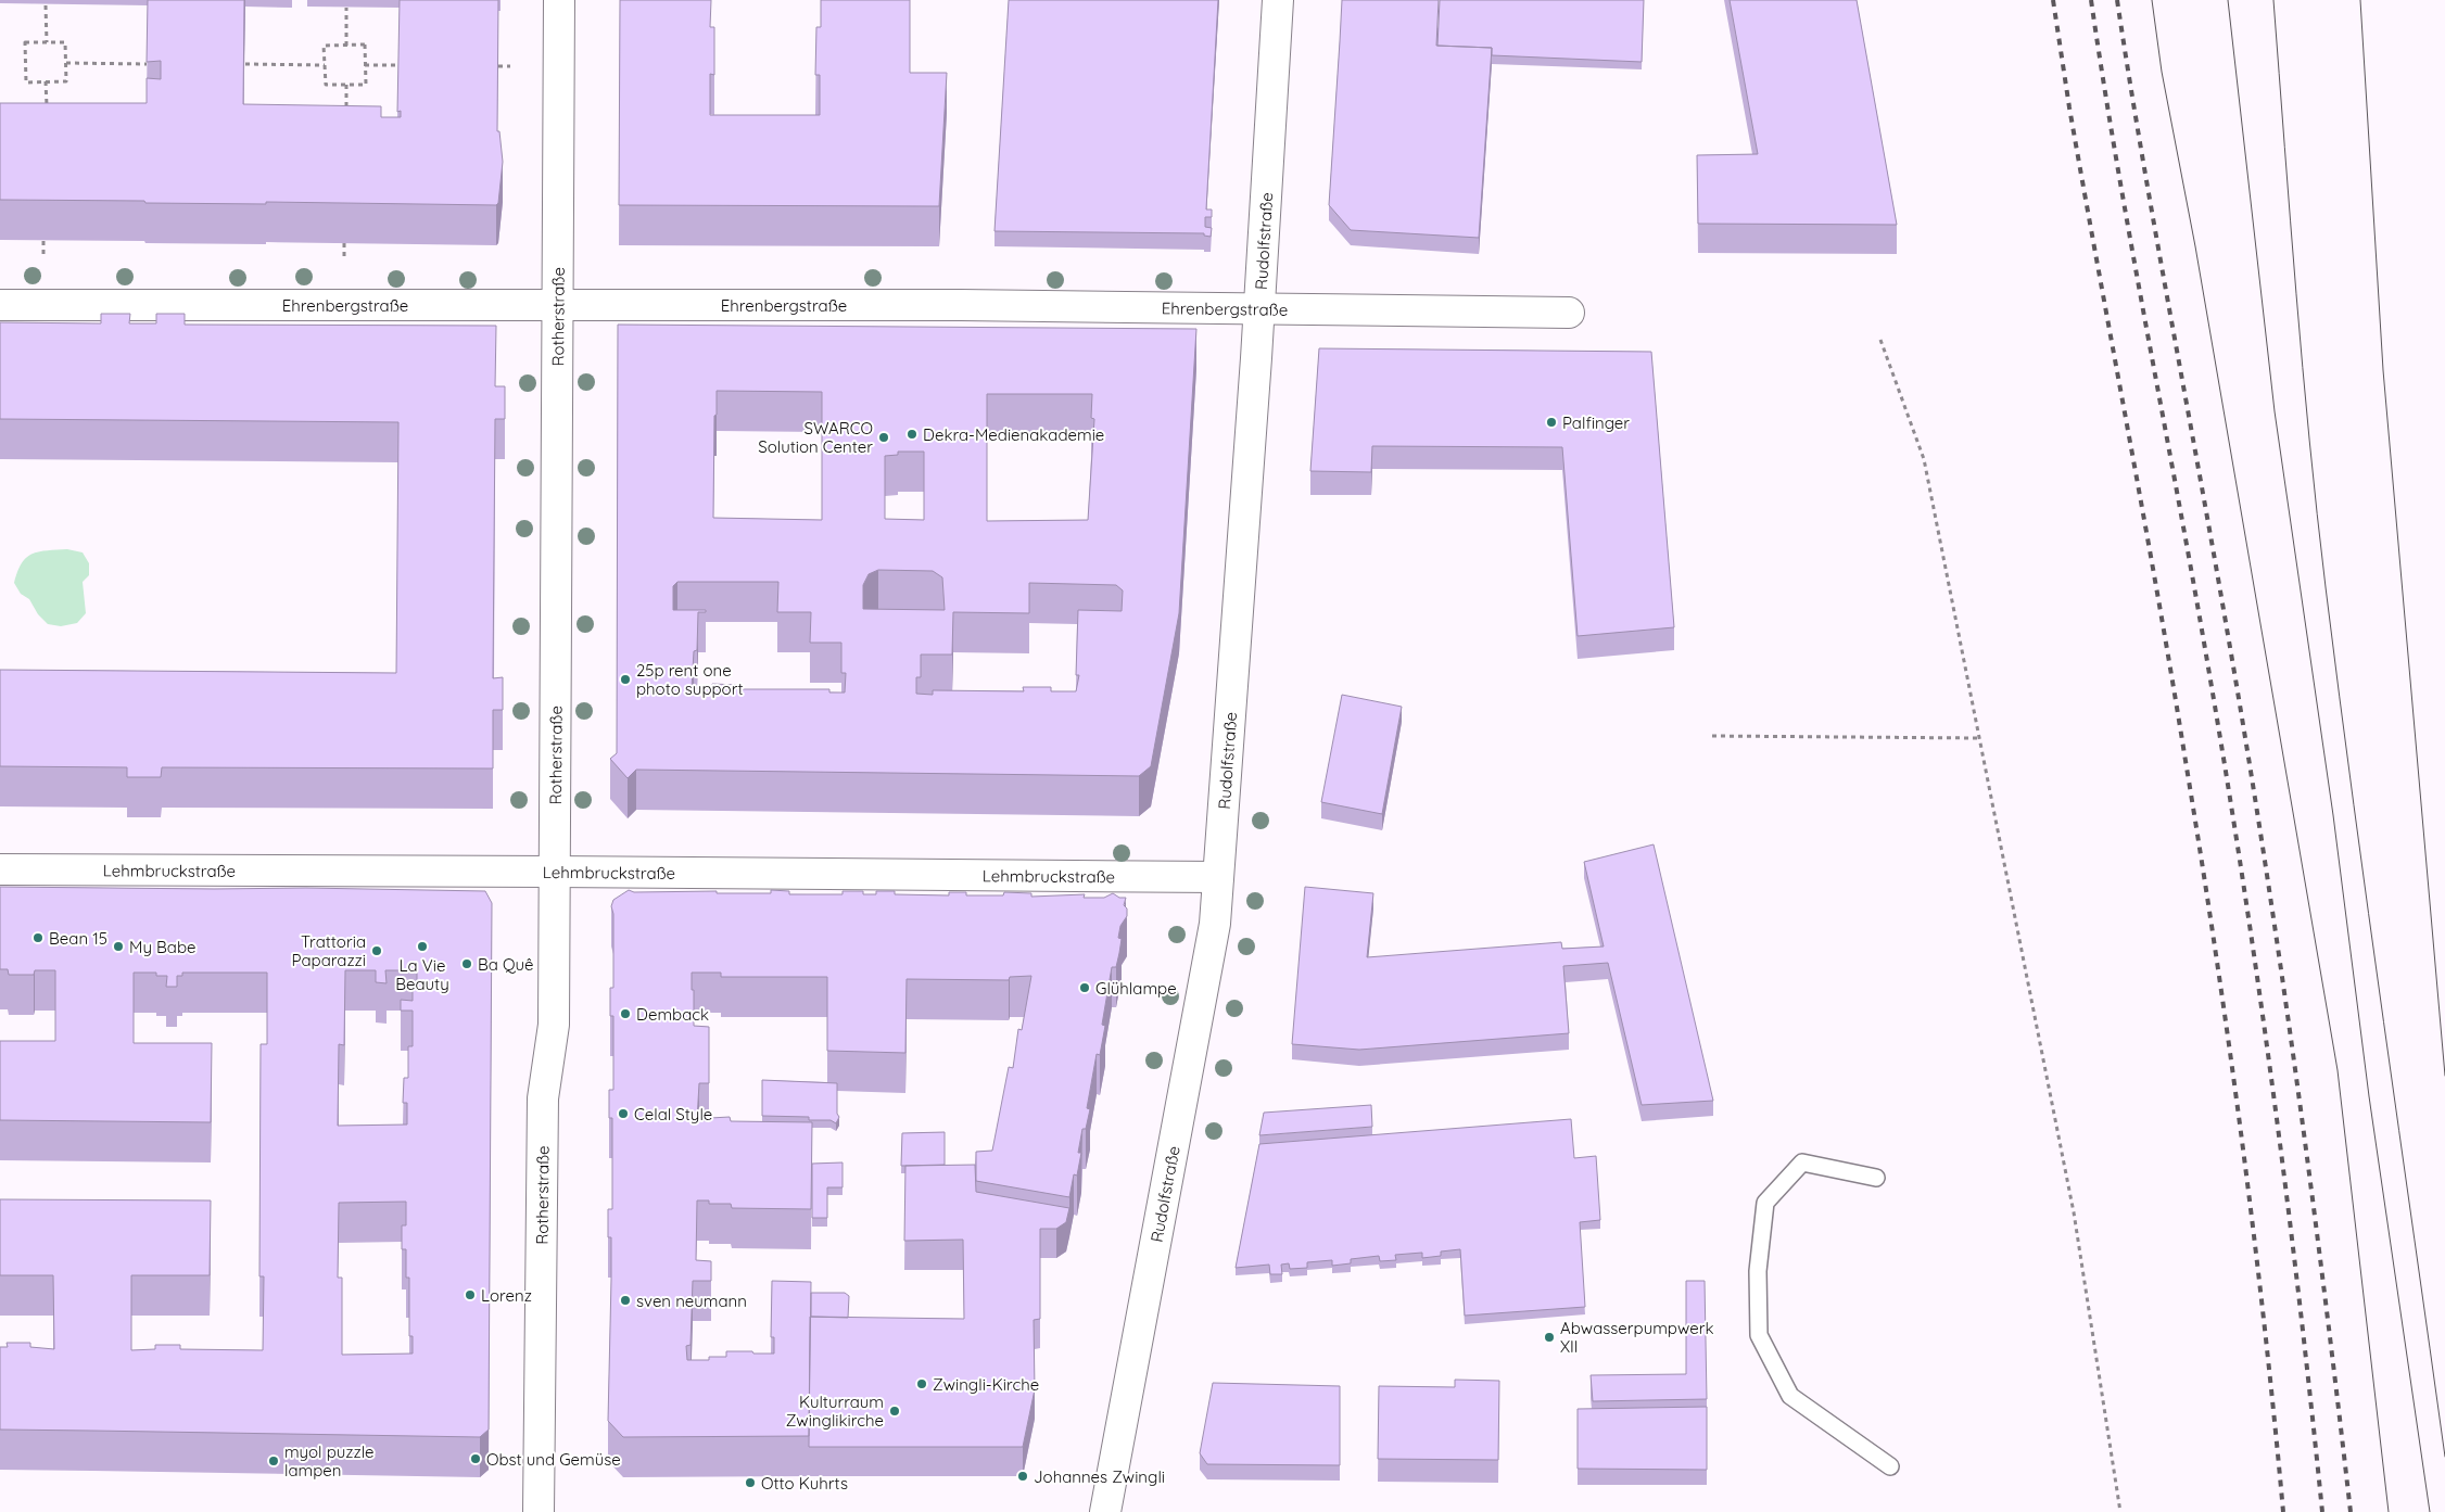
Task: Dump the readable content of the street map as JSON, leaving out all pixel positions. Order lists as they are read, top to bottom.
{
  "streets": {
    "street": [
      "Rudolfstraße",
      "Ehrenbergstraße",
      "Rotherstraße",
      "Lehmbruckstraße"
    ]
  },
  "crossings": [
    ["Rudolfstraße", "Ehrenbergstraße"],
    ["Rudolfstraße", "Lehmbruckstraße"],
    ["Ehrenbergstraße", "Rotherstraße"],
    ["Rotherstraße", "Lehmbruckstraße"]
  ],
  "places": [
    "Palfinger",
    "Dekra-Medienakademie",
    "SWARCO Solution Center",
    "25p rent one photo support",
    "Bean 15",
    "My Babe",
    "La Vie Beauty",
    "Trattoria Paparazzi",
    "Ba Quê",
    "Glühlampe",
    "Demback",
    "Celal Style",
    "Lorenz",
    "sven neumann",
    "Abwasserpumpwerk XII",
    "Zwingli-Kirche",
    "Kulturraum Zwinglikirche",
    "Obst und Gemüse",
    "myol puzzle lampen",
    "Johannes Zwingli",
    "Otto Kuhrts"
  ]
}
